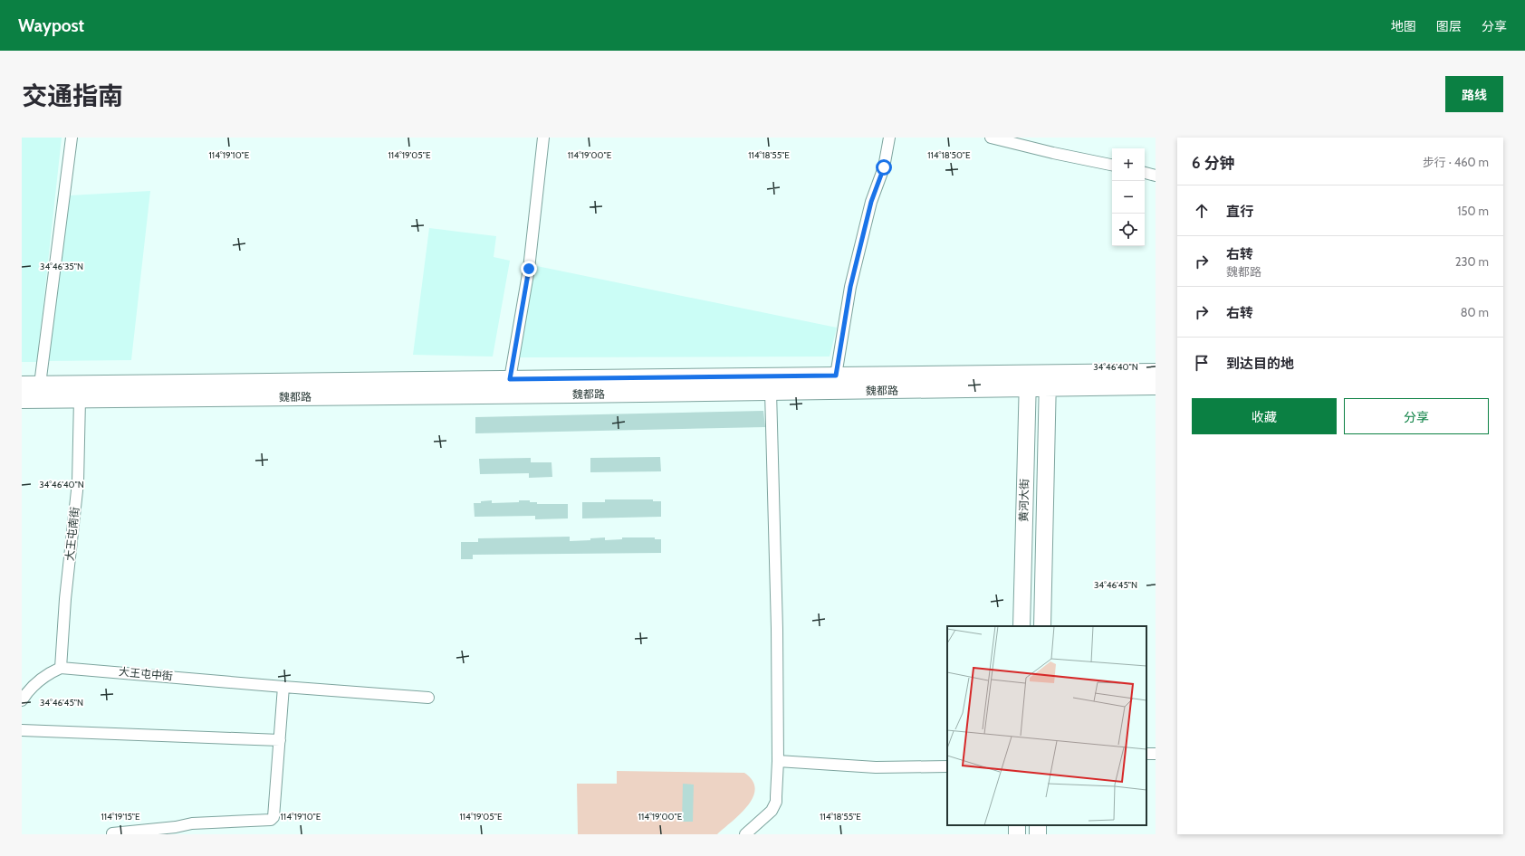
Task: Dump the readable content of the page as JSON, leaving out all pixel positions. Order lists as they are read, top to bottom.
{
  "streets": {
    "main road": ["魏都路", "黄河大街"],
    "street": ["大王屯南街", "大王屯中街"]
  },
  "crossings": [
    ["魏都路", "黄河大街"],
    ["魏都路", "大王屯南街"],
    ["大王屯南街", "大王屯中街"]
  ],
  "page": {
    "header": "Waypost",
    "nav": ["地图", "图层", "分享"],
    "title": "交通指南",
    "buttons": [
      "路线",
      ["收藏", "分享"]
    ],
    "heading": ["6 分钟", "步行 · 460 m"],
    "map_buttons": ["+", "−"],
    "list": [
      ["直行", "150 m"],
      ["右转", "魏都路", "230 m"],
      ["右转", "80 m"],
      "到达目的地"
    ]
  },
  "coordinates": [
    "114°19'10\"E",
    "114°19'05\"E",
    "114°19'00\"E",
    "114°18'55\"E",
    "114°18'50\"E",
    "34°46'35\"N",
    "34°46'40\"N",
    "34°46'45\"N",
    "114°19'15\"E"
  ]
}
